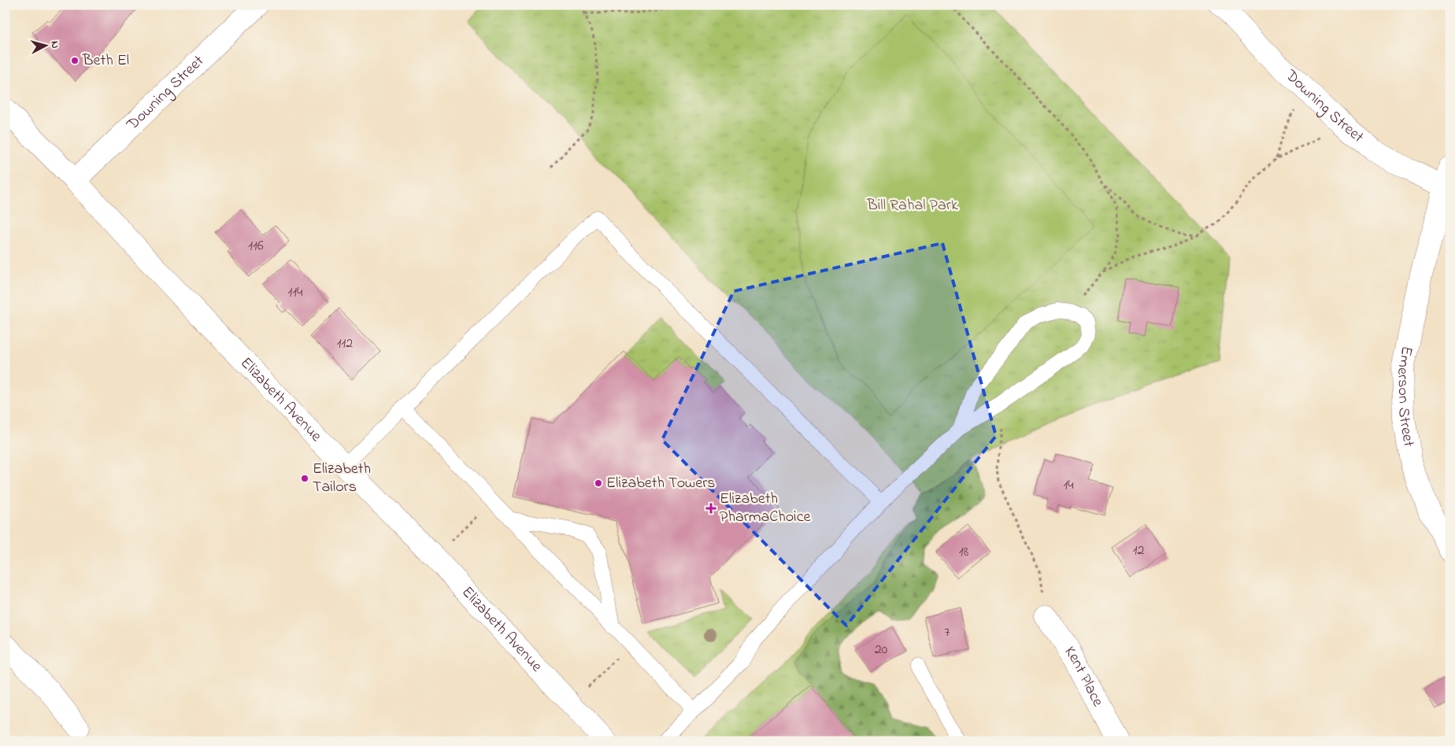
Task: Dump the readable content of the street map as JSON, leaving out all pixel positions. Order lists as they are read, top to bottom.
{
  "streets": {
    "street": [
      "Downing Street",
      "Emerson Street",
      "Elizabeth Avenue",
      "Kent Place"
    ]
  },
  "crossings": [
    ["Downing Street", "Emerson Street"],
    ["Downing Street", "Elizabeth Avenue"]
  ],
  "parks": ["Bill Rahal Park"],
  "places": {
    "other": ["Beth El", "Elizabeth Tailors", "Elizabeth Towers"],
    "health": ["Elizabeth PharmaChoice"]
  },
  "house_numbers": [
    "116",
    "114",
    "112",
    "14",
    "12",
    "18",
    "7",
    "20"
  ],
  "north": "right"
}
